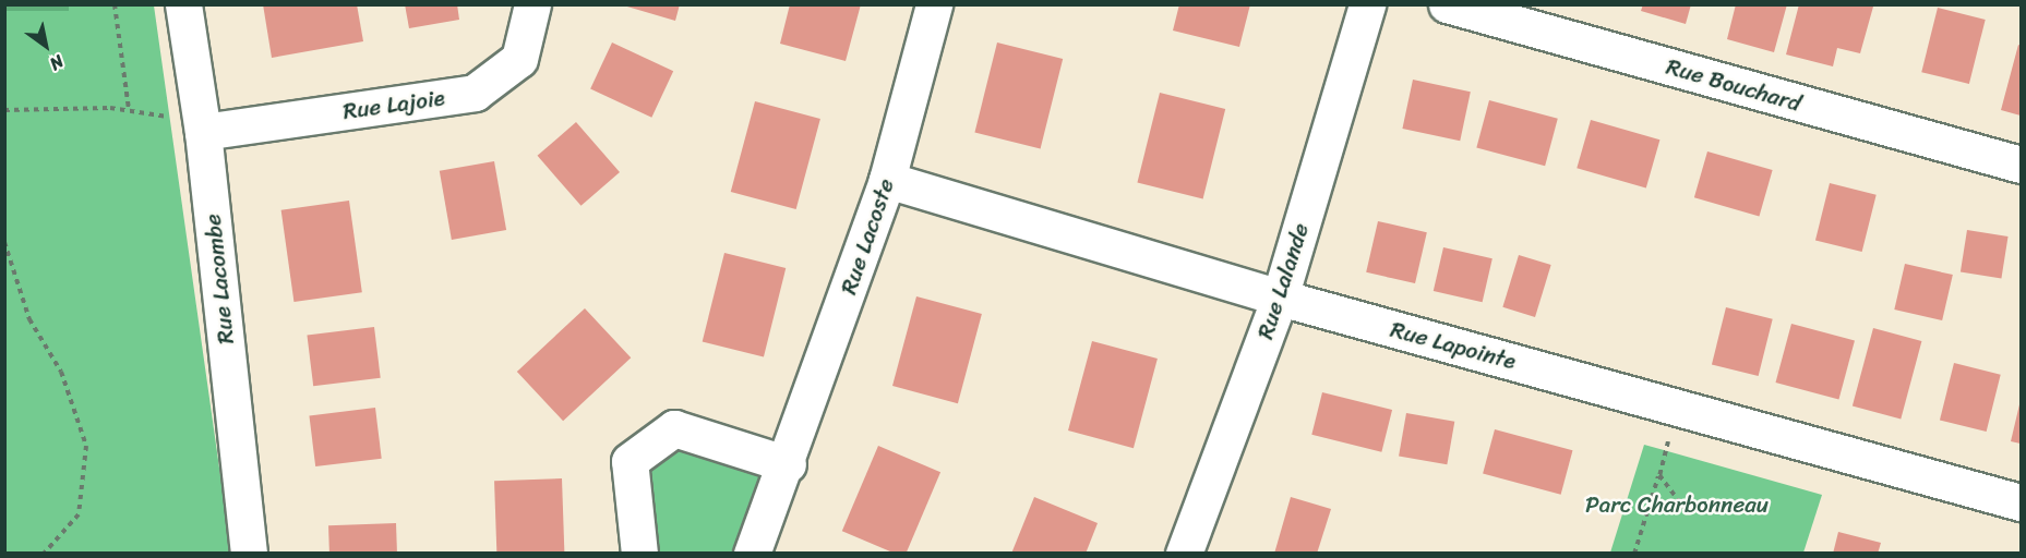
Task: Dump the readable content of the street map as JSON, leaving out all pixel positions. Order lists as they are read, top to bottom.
{
  "streets": {
    "street": [
      "Rue Bouchard",
      "Rue Lajoie",
      "Rue Lacoste",
      "Rue Lacombe",
      "Rue Lalande",
      "Rue Lapointe"
    ]
  },
  "crossings": [
    ["Rue Lajoie", "Rue Lacombe"],
    ["Rue Lacoste", "Rue Lapointe"],
    ["Rue Lalande", "Rue Lapointe"]
  ],
  "parks": ["Parc Charbonneau"],
  "north": "bottom right"
}
